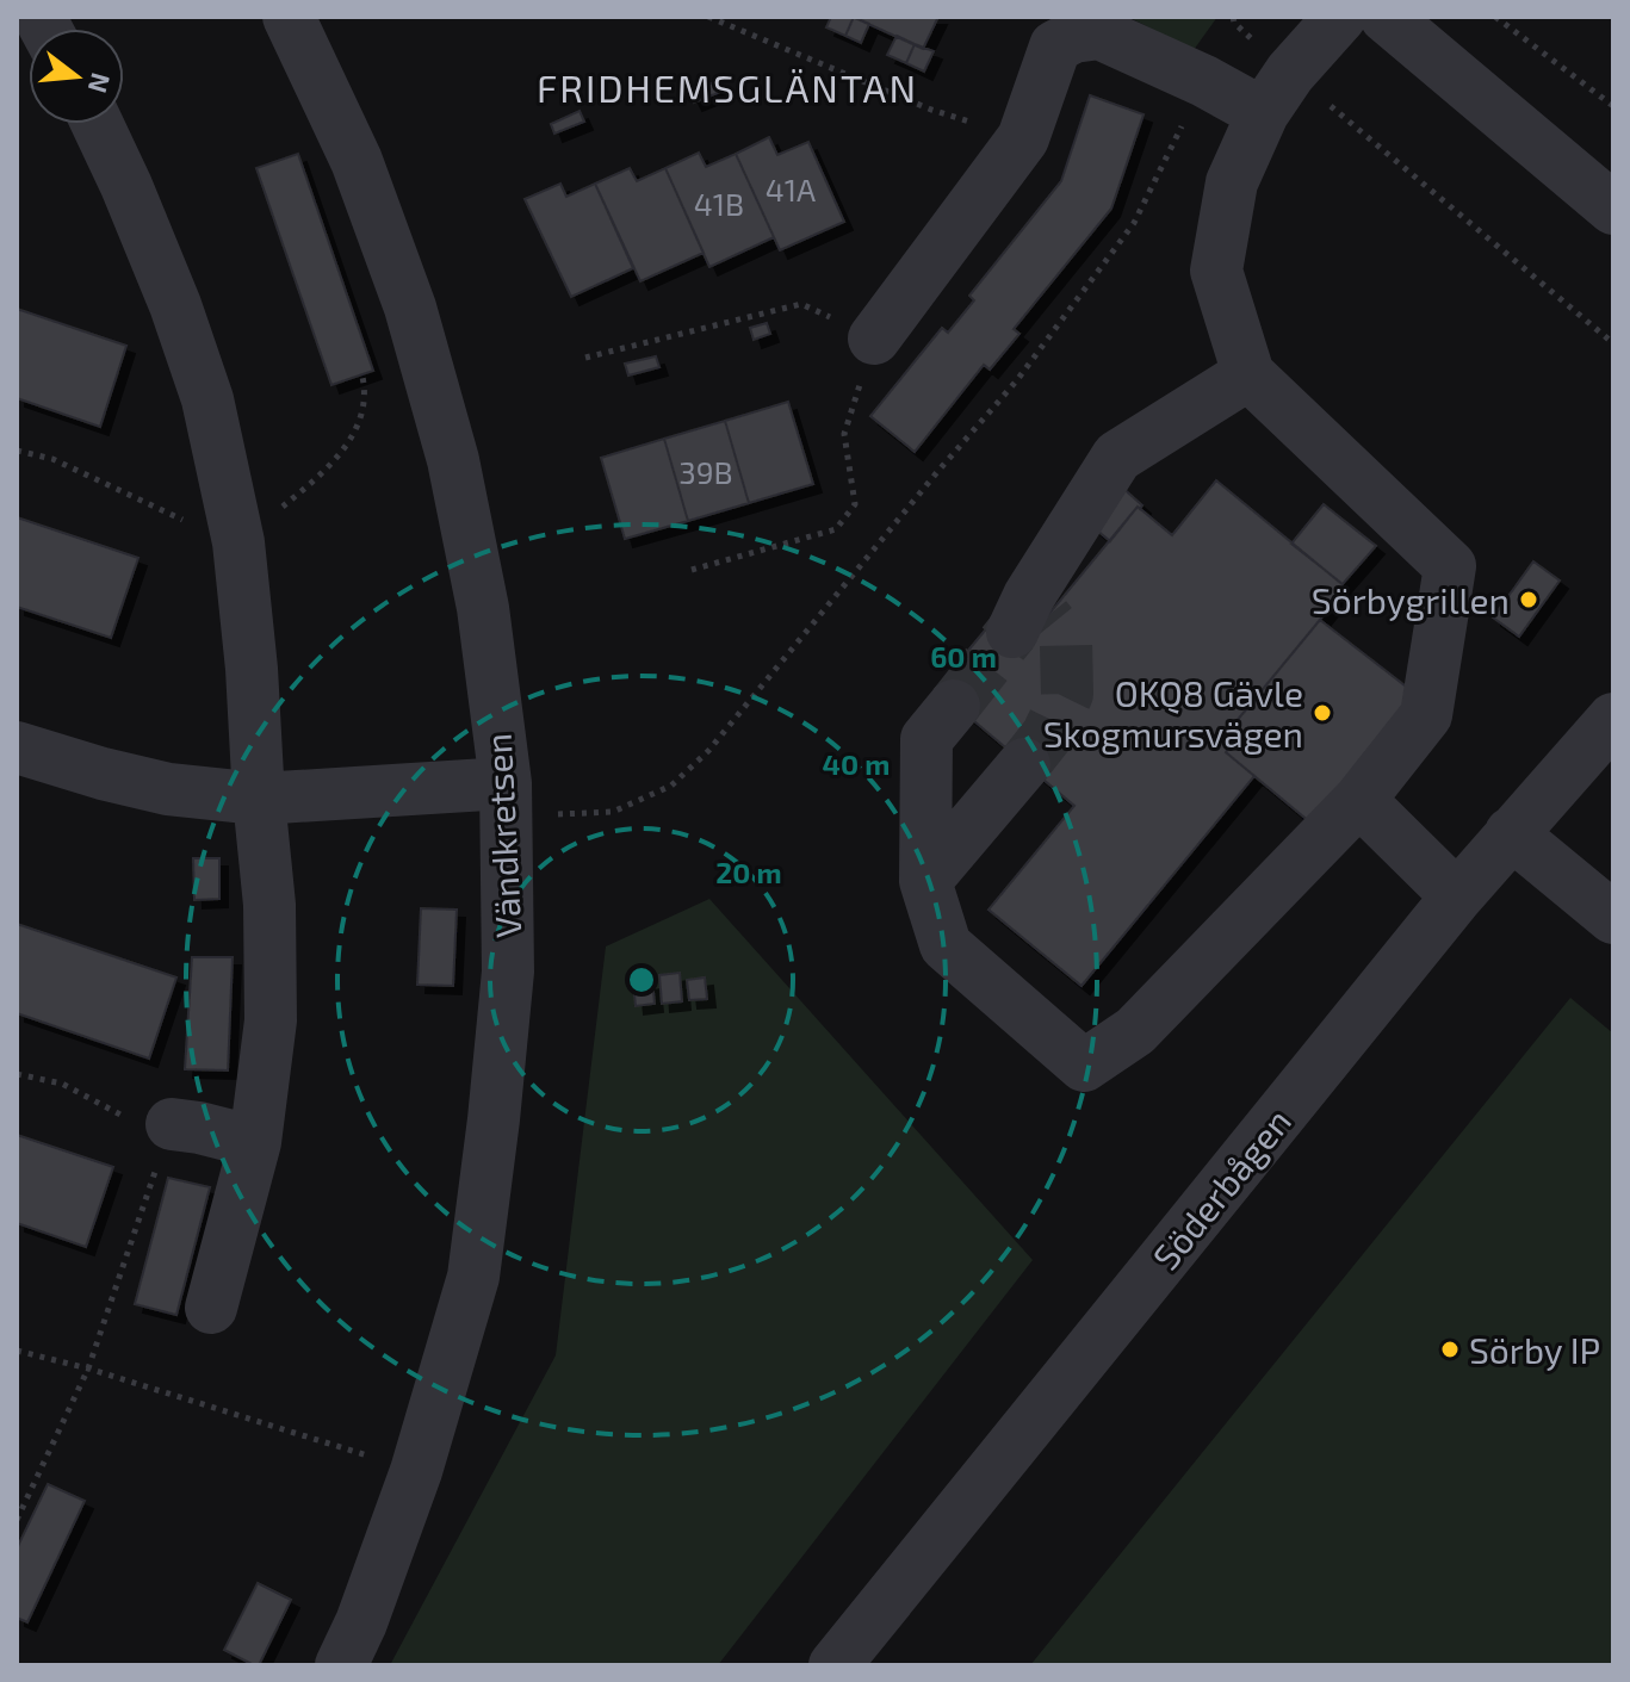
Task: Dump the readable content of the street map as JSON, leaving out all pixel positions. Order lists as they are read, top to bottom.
{
  "streets": {
    "street": ["Vändkretsen", "Söderbågen"]
  },
  "districts": ["FRIDHEMSGLÄNTAN"],
  "places": ["Sörbygrillen", "OKQ8 Gävle Skogmursvägen", "Sörby IP"],
  "house_numbers": ["41A", "41B", "39B"],
  "north": "right",
  "rings": ["60 m", "40 m", "20 m"]
}
